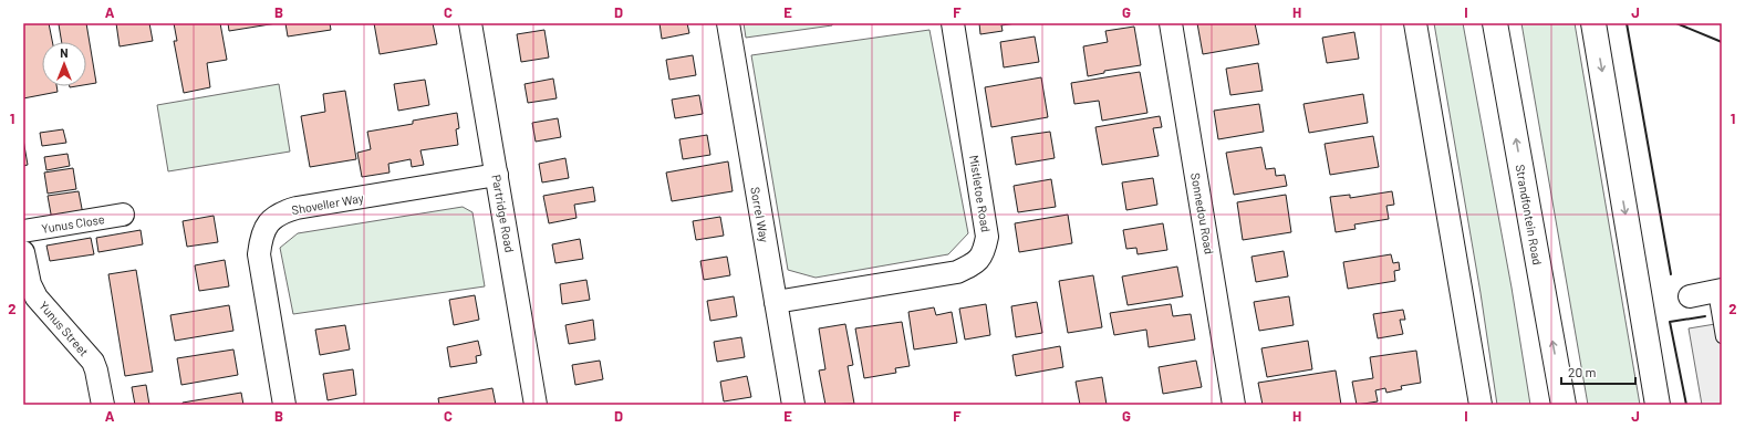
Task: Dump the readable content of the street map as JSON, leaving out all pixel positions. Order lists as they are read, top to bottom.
{
  "streets": {
    "main road": ["Strandfontein Road"],
    "street": [
      "Mistletoe Road",
      "Shoveller Way",
      "Partridge Road",
      "Sonnedou Road",
      "Sorrel Way",
      "Yunus Close",
      "Yunus Street"
    ]
  },
  "crossings": [
    ["Mistletoe Road", "Sorrel Way"],
    ["Shoveller Way", "Partridge Road"]
  ],
  "scale_bar": "20 m",
  "north": "top",
  "grid": {
    "columns": [
      "A",
      "B",
      "C",
      "D",
      "E",
      "F",
      "G",
      "H",
      "I",
      "J"
    ],
    "rows": ["1", "2"]
  }
}
